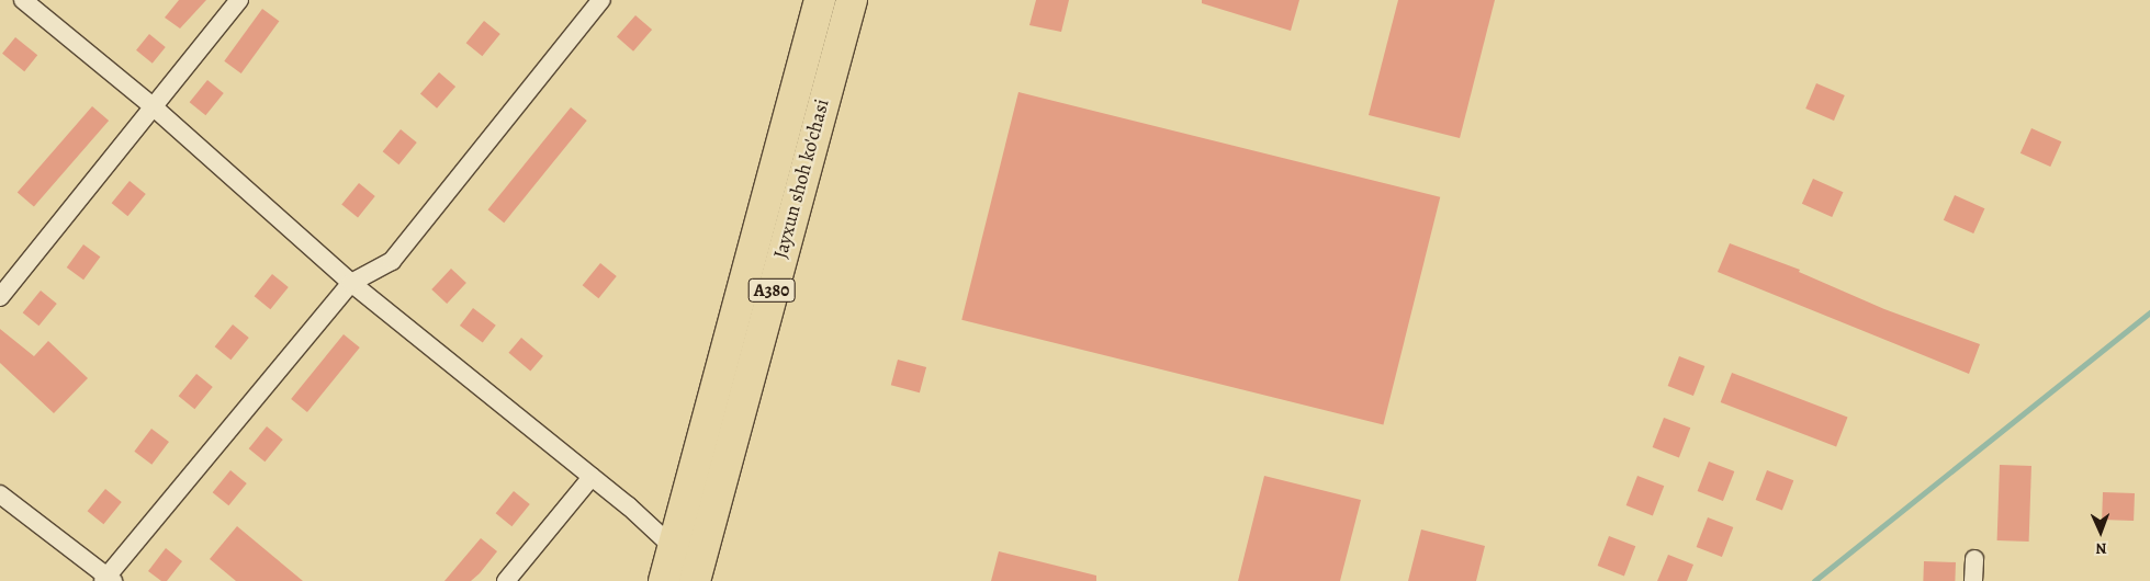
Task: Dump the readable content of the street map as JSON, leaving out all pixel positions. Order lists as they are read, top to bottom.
{
  "streets": {
    "highway": ["Jayxun shoh ko'chasi", "A380"]
  },
  "north": "bottom"
}
